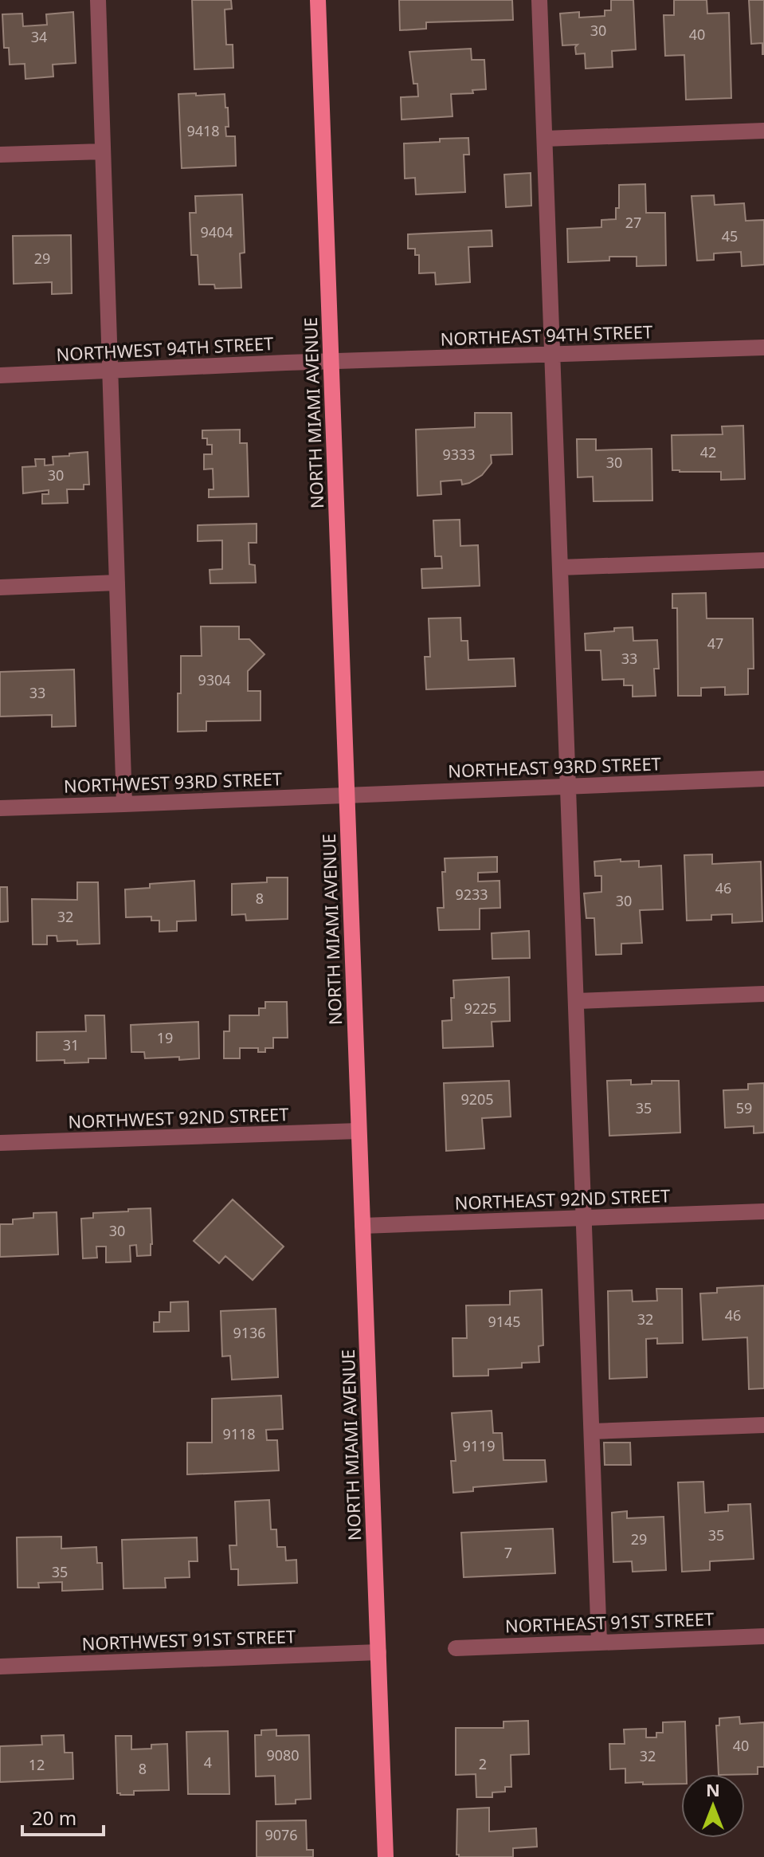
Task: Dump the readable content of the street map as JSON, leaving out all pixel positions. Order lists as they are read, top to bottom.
{
  "streets": {
    "main road": ["NORTH MIAMI AVENUE"],
    "street": [
      "NORTHEAST 94TH STREET",
      "NORTHWEST 94TH STREET",
      "NORTHEAST 93RD STREET",
      "NORTHWEST 93RD STREET",
      "NORTHWEST 92ND STREET",
      "NORTHEAST 92ND STREET",
      "NORTHEAST 91ST STREET",
      "NORTHWEST 91ST STREET"
    ]
  },
  "crossings": [
    ["NORTHEAST 94TH STREET", "NORTHWEST 94TH STREET"],
    ["NORTHEAST 94TH STREET", "NORTH MIAMI AVENUE"],
    ["NORTHWEST 94TH STREET", "NORTH MIAMI AVENUE"],
    ["NORTH MIAMI AVENUE", "NORTHEAST 93RD STREET"],
    ["NORTH MIAMI AVENUE", "NORTHWEST 93RD STREET"],
    ["NORTH MIAMI AVENUE", "NORTHWEST 92ND STREET"],
    ["NORTH MIAMI AVENUE", "NORTHEAST 92ND STREET"],
    ["NORTH MIAMI AVENUE", "NORTHWEST 91ST STREET"],
    ["NORTHEAST 93RD STREET", "NORTHWEST 93RD STREET"]
  ],
  "house_numbers": [
    "30",
    "40",
    "34",
    "9418",
    "27",
    "9404",
    "45",
    "29",
    "42",
    "9333",
    "30",
    "30",
    "47",
    "33",
    "9304",
    "33",
    "46",
    "9233",
    "8",
    "30",
    "32",
    "9225",
    "19",
    "31",
    "9205",
    "35",
    "59",
    "30",
    "46",
    "32",
    "9145",
    "9136",
    "9118",
    "9119",
    "35",
    "29",
    "7",
    "35",
    "40",
    "9080",
    "32",
    "4",
    "2",
    "12",
    "8",
    "9076"
  ],
  "scale_bar": "20 m",
  "north": "top"
}
